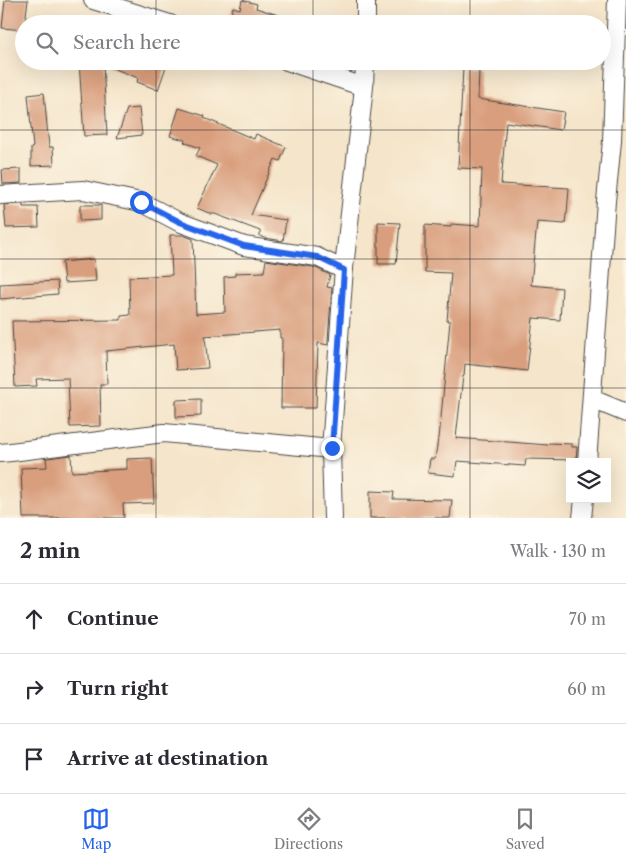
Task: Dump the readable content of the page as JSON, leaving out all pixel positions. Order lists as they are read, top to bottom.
{
  "page": {
    "search": "Search here",
    "heading": ["2 min", "Walk · 130 m"],
    "list": [
      ["Continue", "70 m"],
      ["Turn right", "60 m"],
      "Arrive at destination"
    ],
    "nav": ["Map", "Directions", "Saved"]
  }
}
